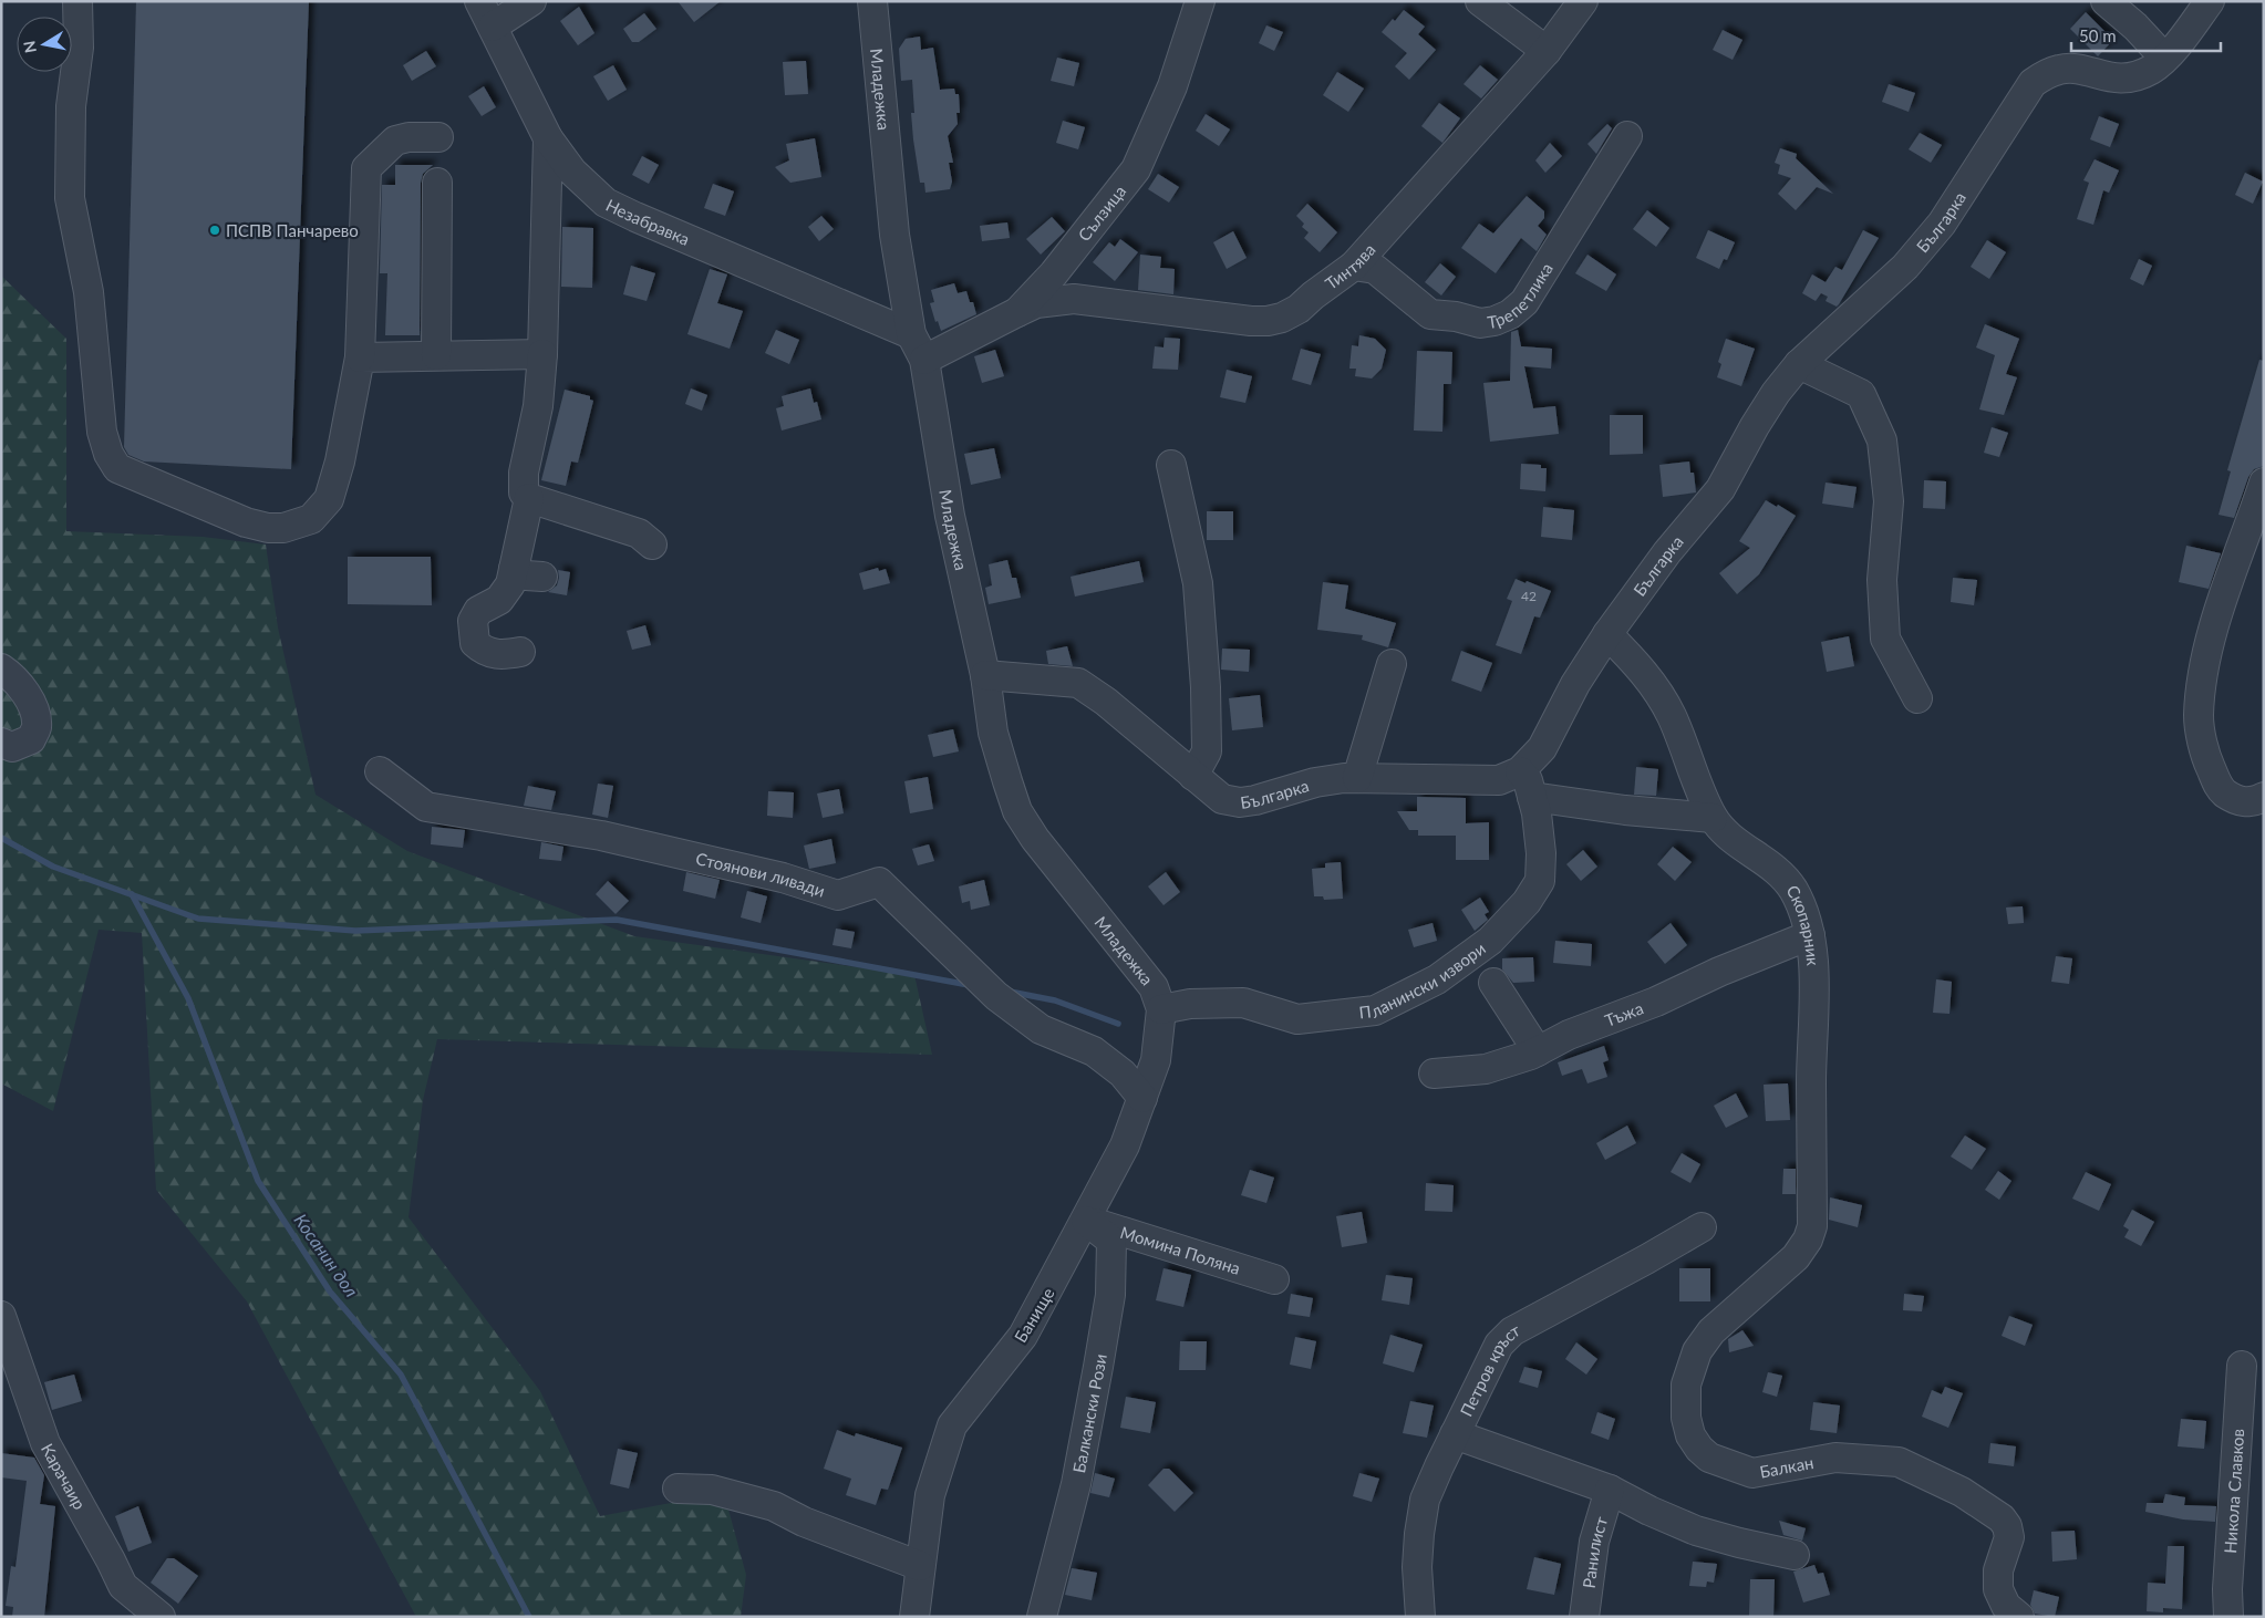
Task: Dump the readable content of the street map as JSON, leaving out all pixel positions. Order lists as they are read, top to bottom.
{
  "streets": {
    "street": [
      "Младежка",
      "Сълзица",
      "Незабравка",
      "Българка",
      "Тинтява",
      "Трепетлика",
      "Стоянови ливади",
      "Скопарник",
      "Планински извори",
      "Тъжа",
      "Момина Поляна",
      "Банище",
      "Петров кръст",
      "Балкански Рози",
      "Балкан",
      "Карачаир",
      "Никола Славков",
      "Ранилист"
    ]
  },
  "crossings": [
    ["Младежка", "Сълзица"],
    ["Младежка", "Незабравка"],
    ["Младежка", "Българка"],
    ["Младежка", "Планински извори"],
    ["Младежка", "Банище"],
    ["Сълзица", "Тинтява"],
    ["Българка", "Планински извори"],
    ["Тинтява", "Трепетлика"],
    ["Стоянови ливади", "Банище"],
    ["Скопарник", "Тъжа"],
    ["Скопарник", "Балкан"],
    ["Планински извори", "Банище"],
    ["Момина Поляна", "Банище"],
    ["Момина Поляна", "Балкански Рози"],
    ["Банище", "Балкански Рози"]
  ],
  "water": ["Косанин дол"],
  "places": ["ПСПВ Панчарево"],
  "house_numbers": ["42"],
  "scale_bar": "50 m",
  "north": "left"
}
